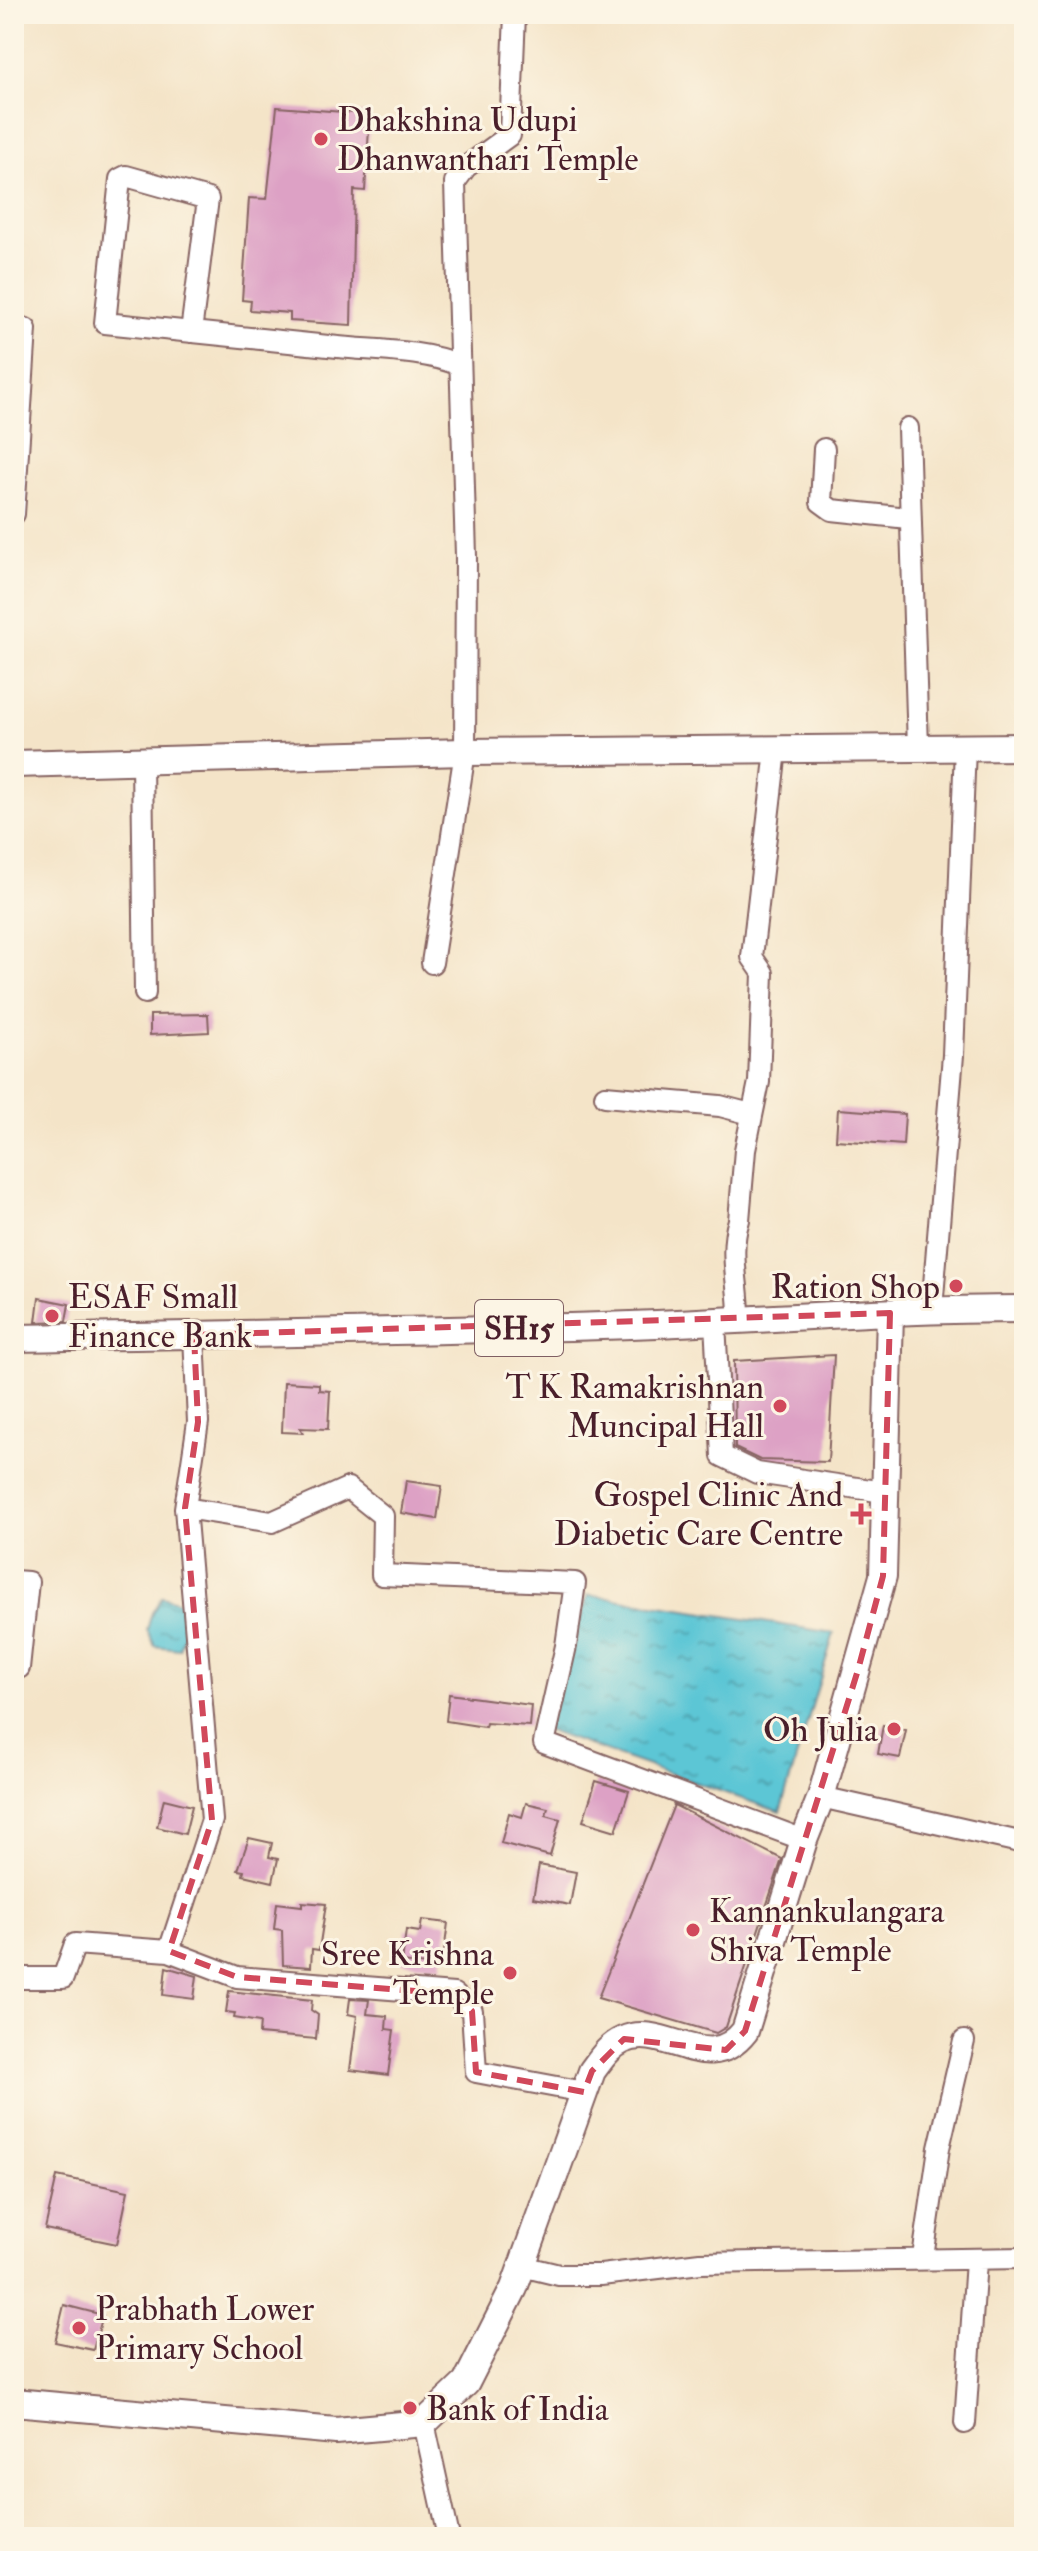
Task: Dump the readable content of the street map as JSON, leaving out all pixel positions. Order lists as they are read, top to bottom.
{
  "streets": {
    "main road": ["SH15"]
  },
  "places": {
    "other": [
      "Dhakshina Udupi Dhanwanthari Temple",
      "Ration Shop",
      "ESAF Small Finance Bank",
      "T K Ramakrishnan Muncipal Hall",
      "Oh Julia",
      "Kannankulangara Shiva Temple",
      "Sree Krishna Temple",
      "Prabhath Lower Primary School",
      "Bank of India"
    ],
    "health": ["Gospel Clinic And Diabetic Care Centre"]
  }
}
